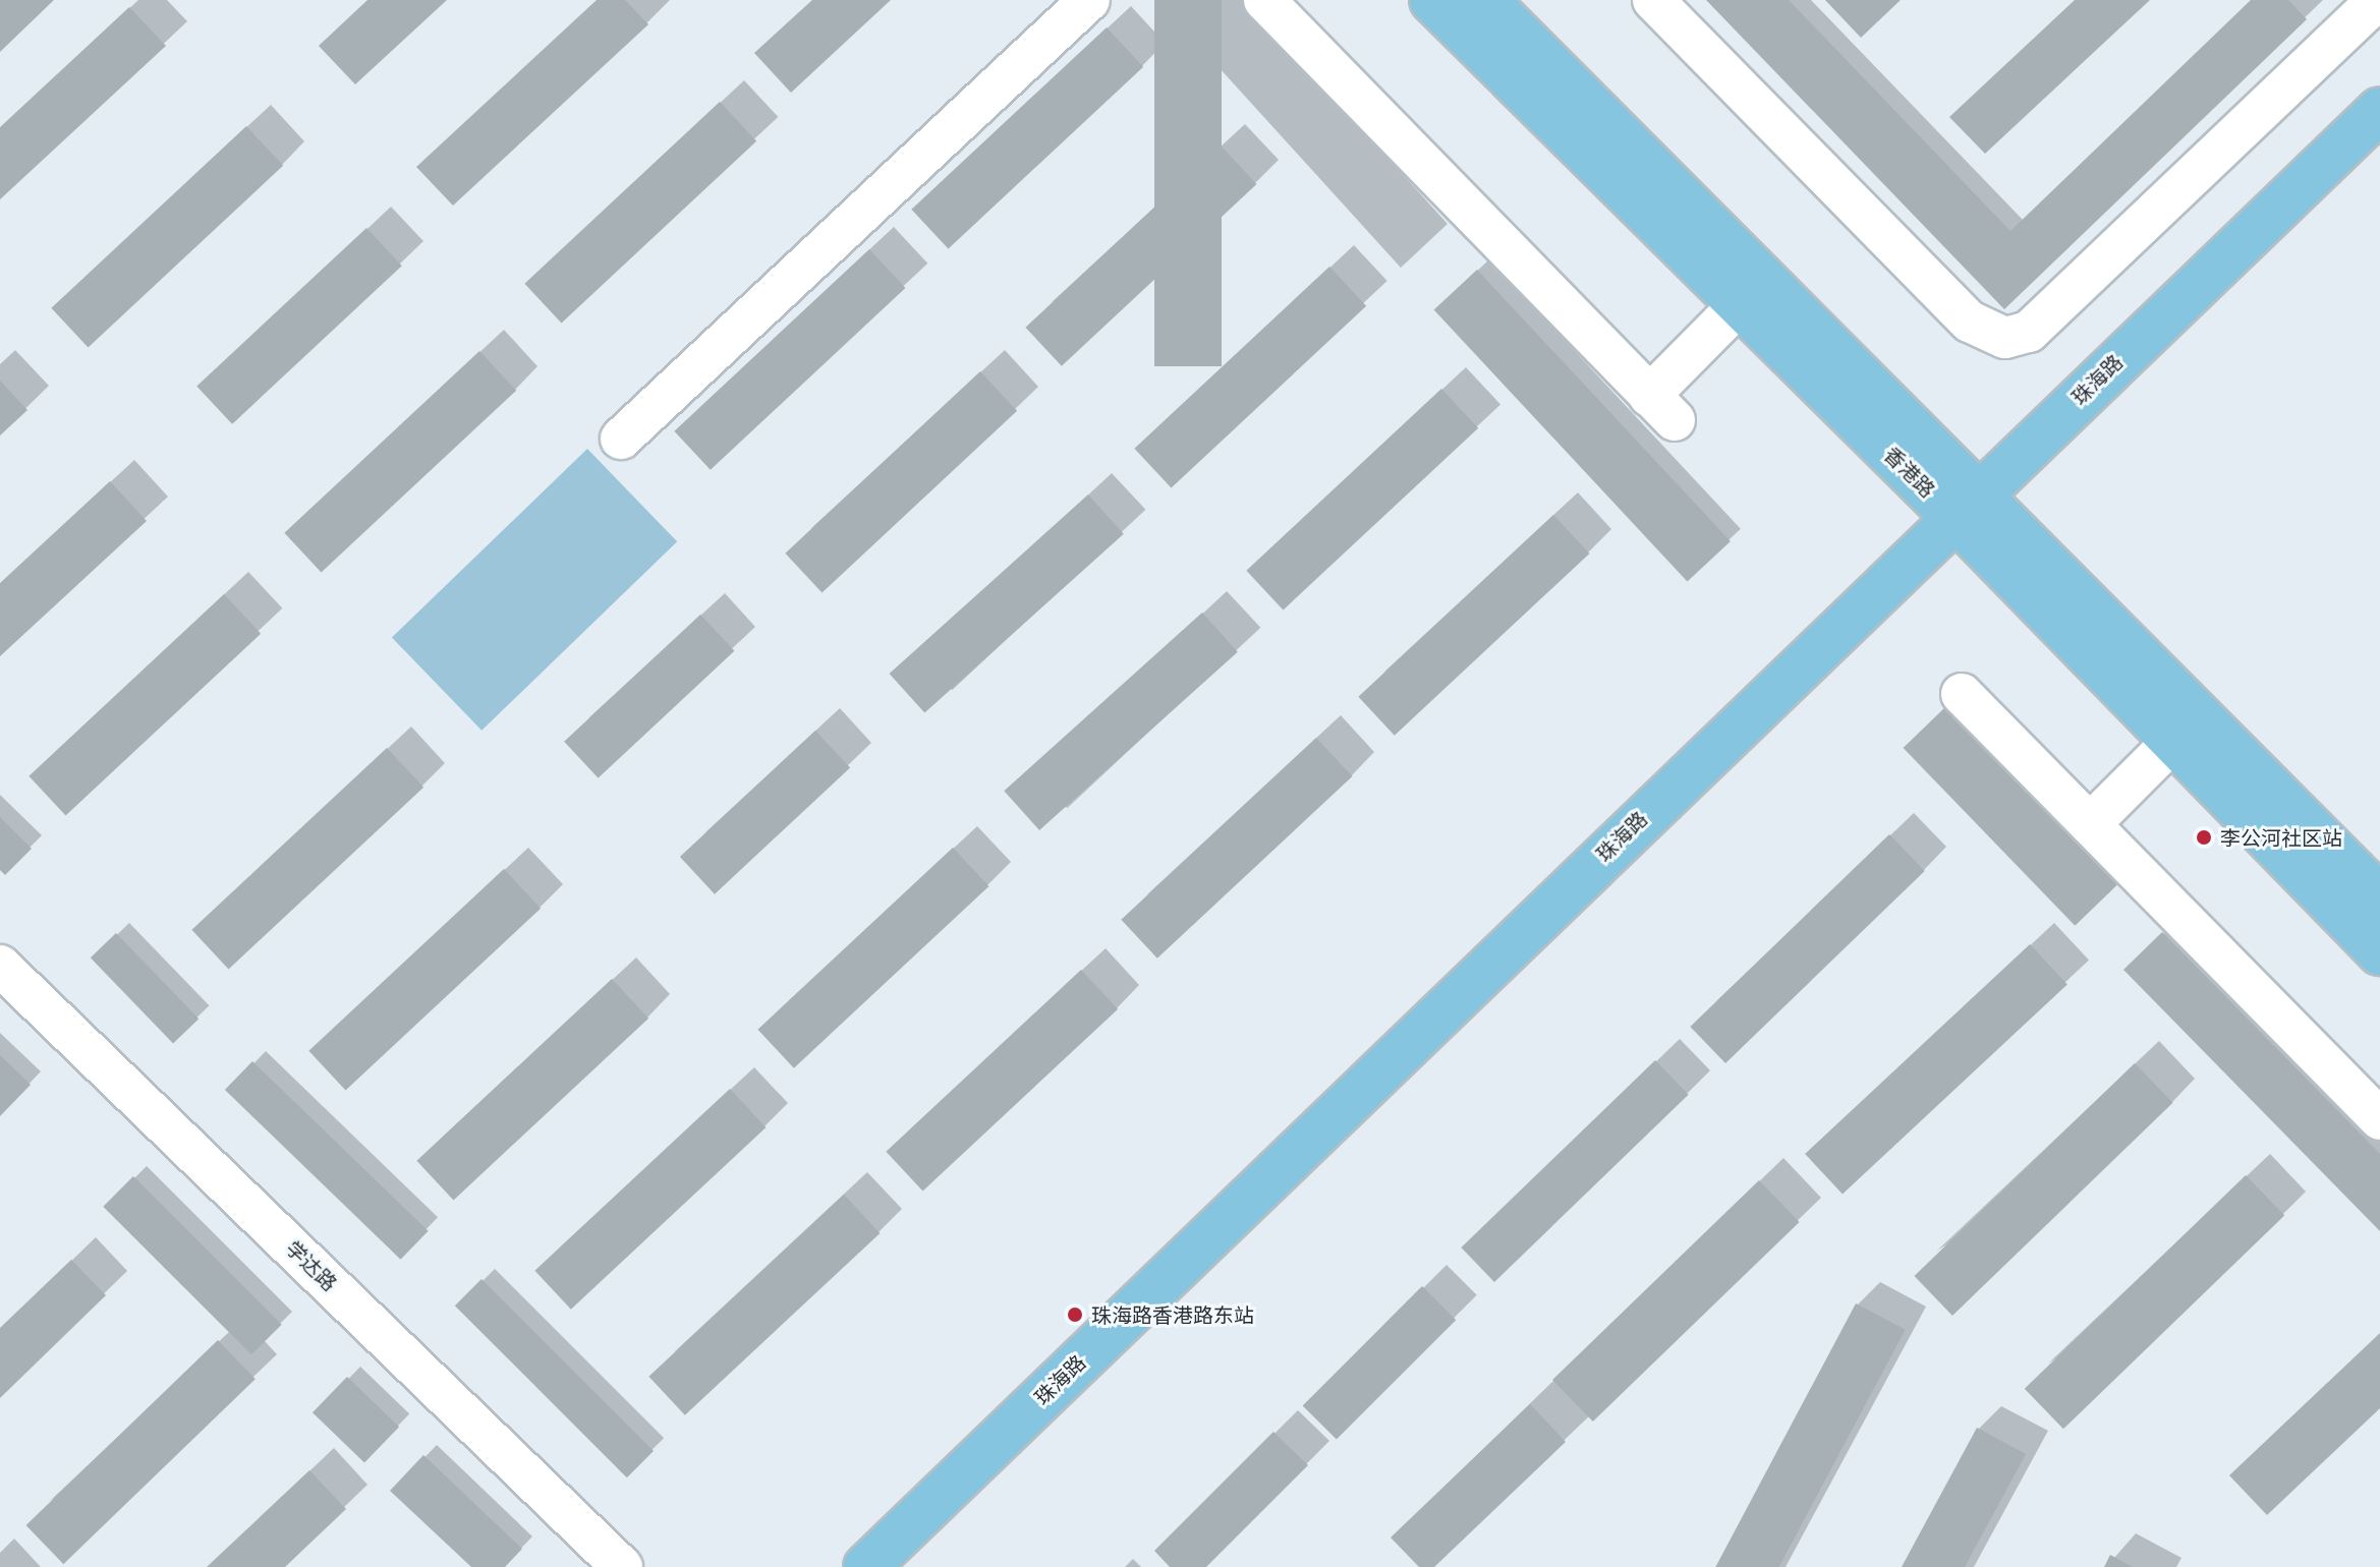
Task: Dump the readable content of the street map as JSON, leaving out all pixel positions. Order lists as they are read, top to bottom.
{
  "streets": {
    "main road": ["珠海路", "香港路"],
    "street": ["学达路"]
  },
  "crossings": [
    ["珠海路", "香港路"]
  ],
  "places": ["李公河社区站", "珠海路香港路东站"]
}
